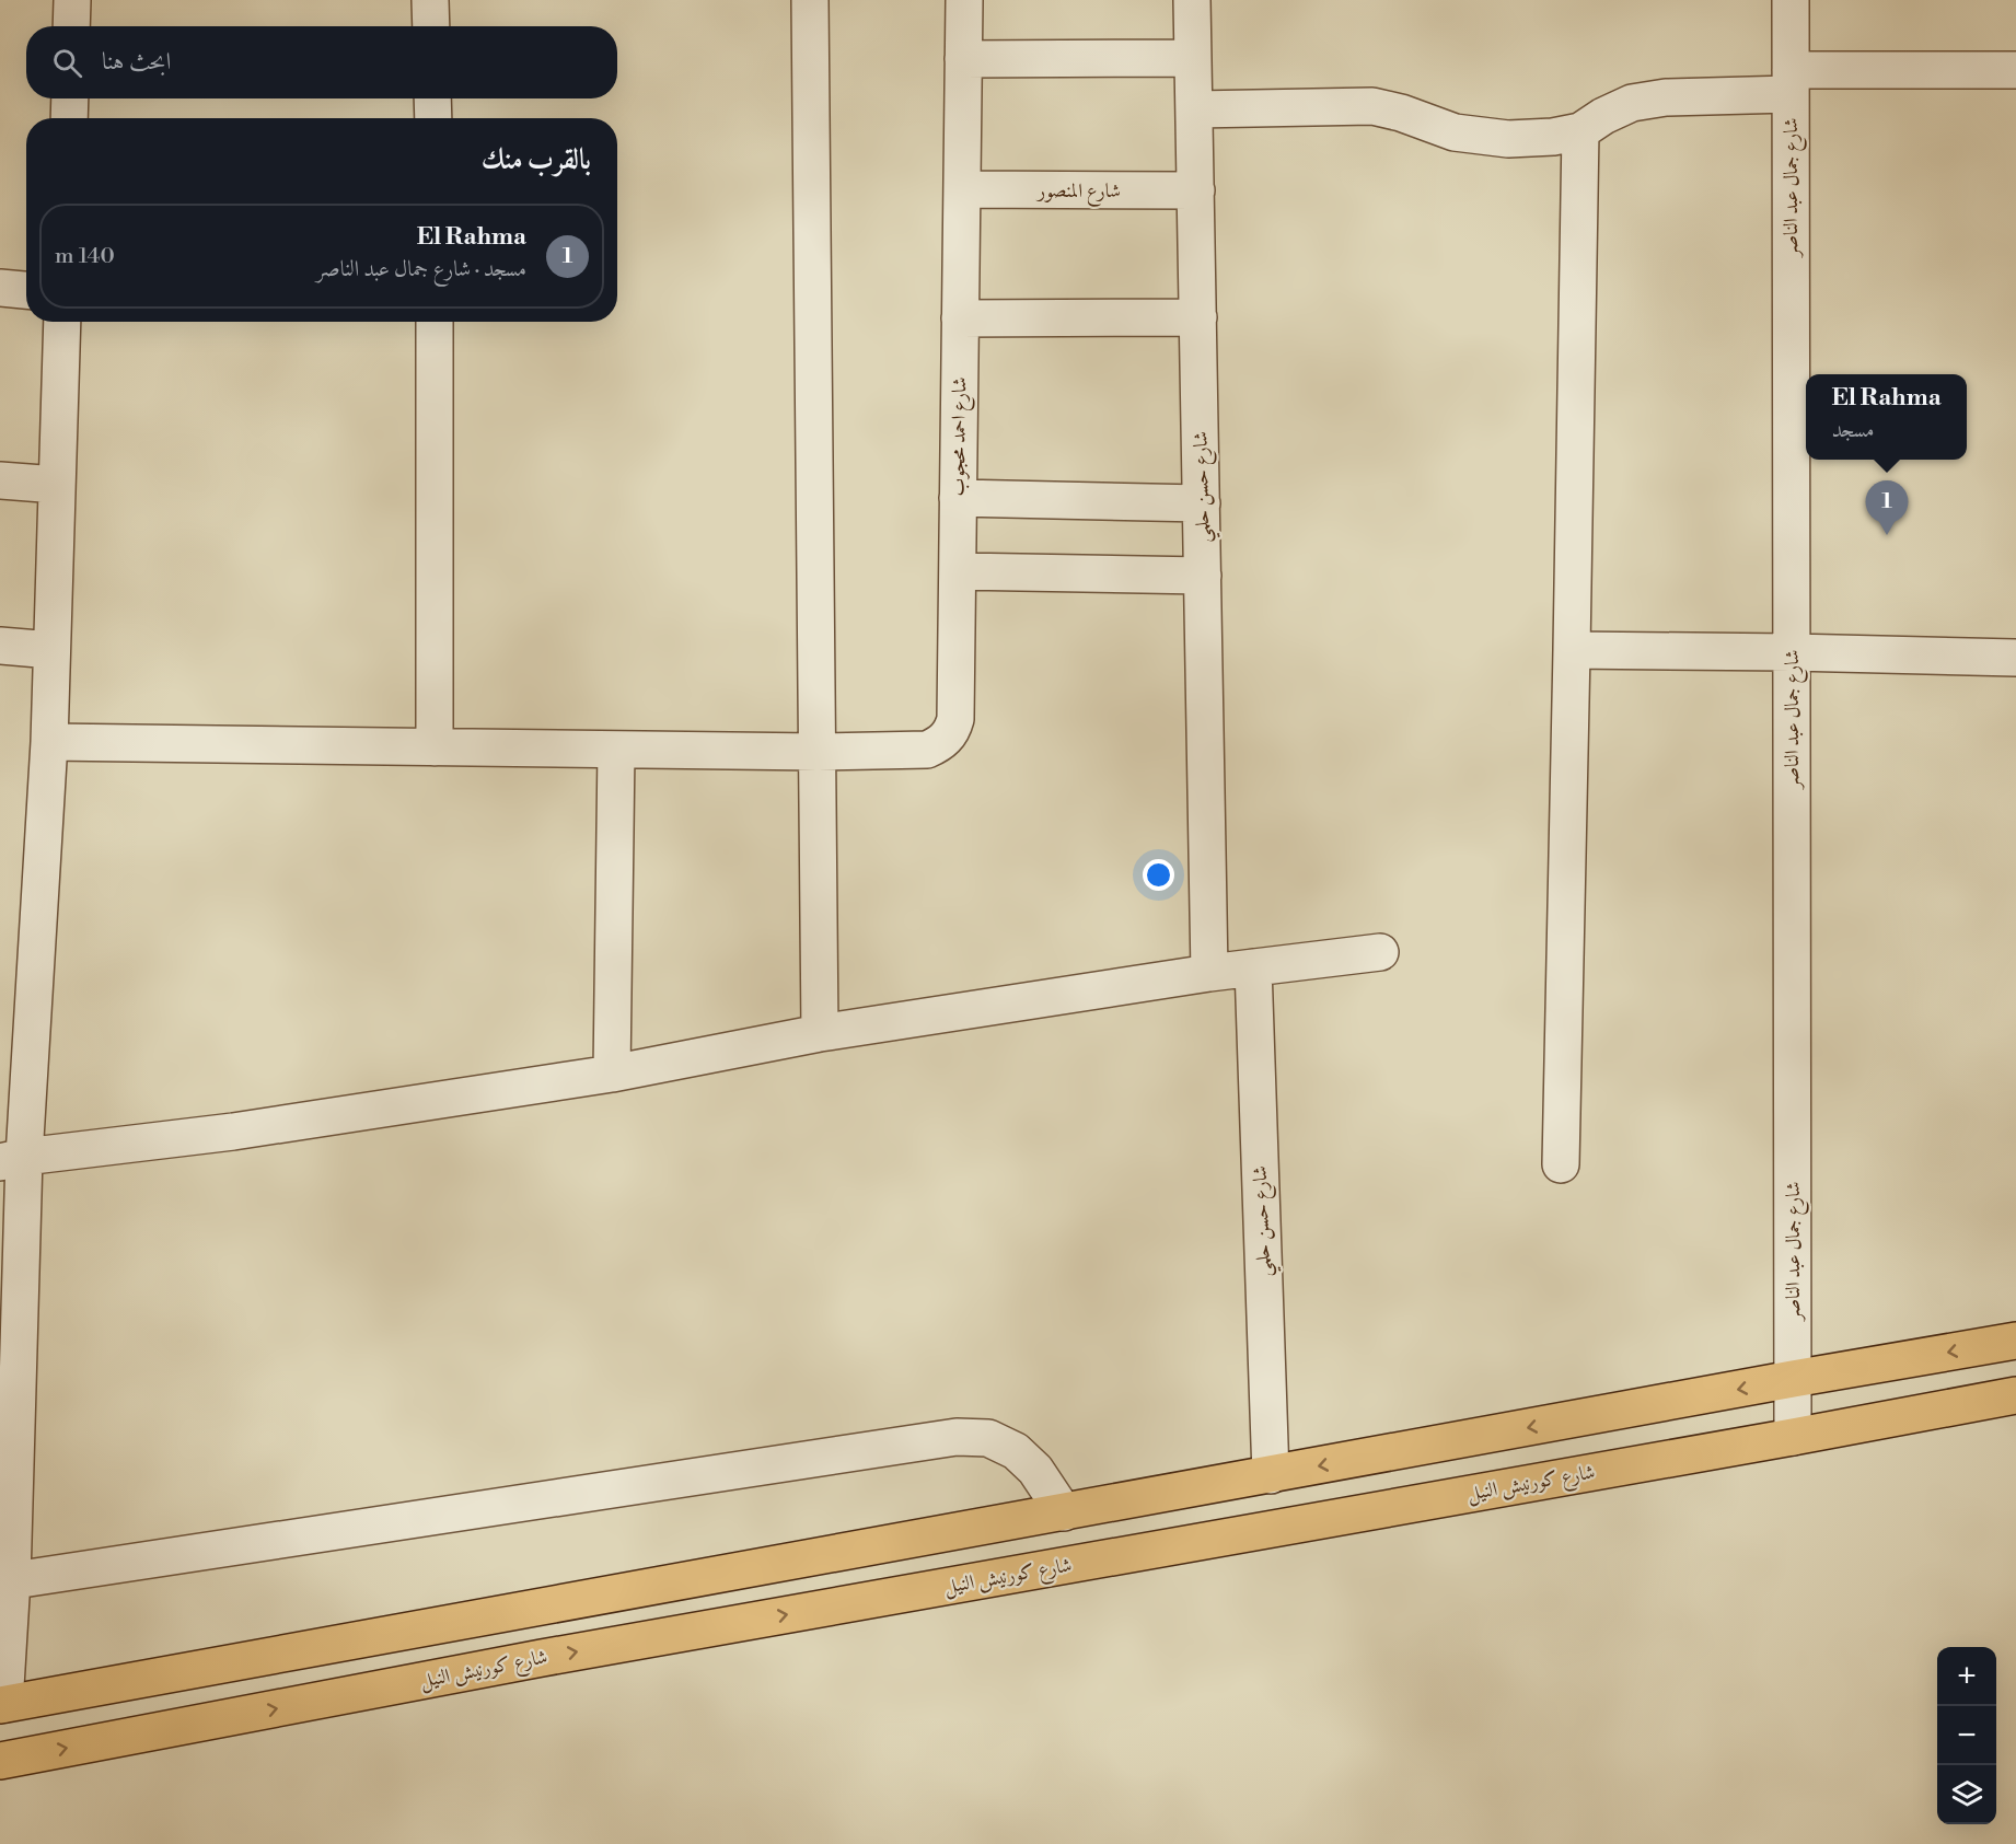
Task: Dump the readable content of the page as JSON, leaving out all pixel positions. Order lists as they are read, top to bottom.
{
  "streets": {
    "highway": ["شارع كورنيش النيل"],
    "street": [
      "شارع جمال عبد الناصر",
      "شارع المنصور",
      "شارع احمد محجوب",
      "شارع حسن حلمي"
    ]
  },
  "crossings": [
    ["شارع جمال عبد الناصر", "شارع كورنيش النيل"],
    ["شارع المنصور", "شارع احمد محجوب"],
    ["شارع المنصور", "شارع حسن حلمي"]
  ],
  "page": {
    "search": "ابحث هنا",
    "heading": "بالقرب منك",
    "list": [
      {
        "mark": "1",
        "name": "El Rahma",
        "note": "مسجد · شارع جمال عبد الناصر",
        "value": "140 m"
      }
    ],
    "popup": ["El Rahma", "مسجد"],
    "pins": "1",
    "map_buttons": ["+", "−"]
  }
}
